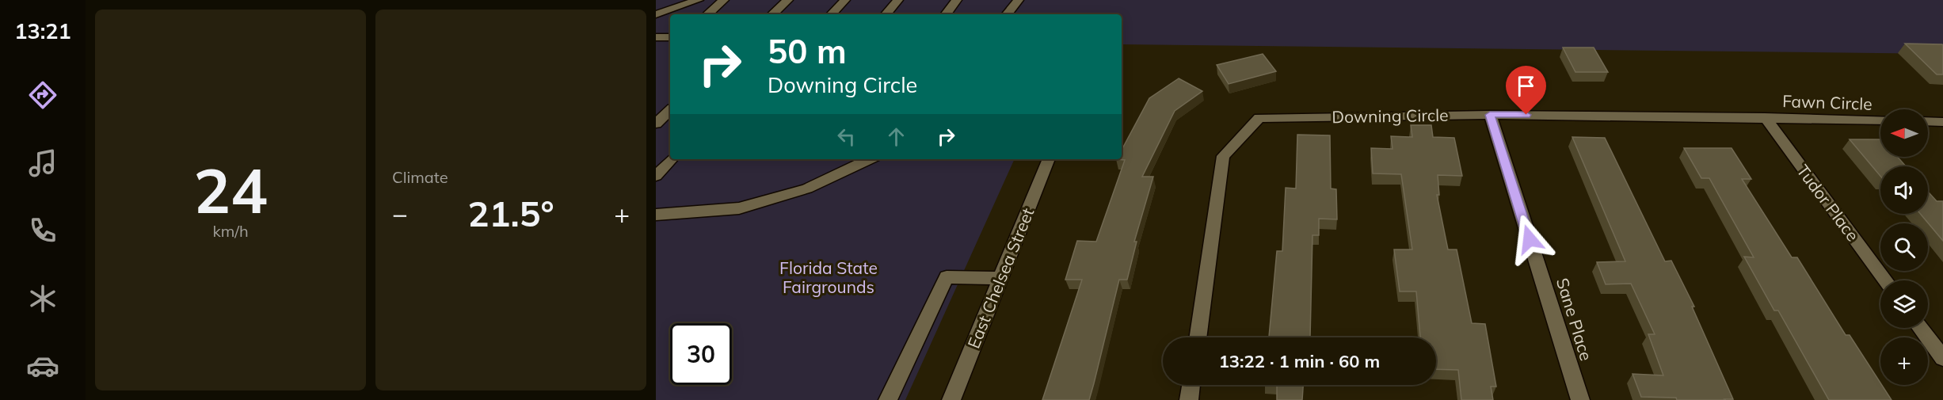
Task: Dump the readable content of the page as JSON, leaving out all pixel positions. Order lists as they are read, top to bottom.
{
  "streets": {
    "street": [
      "Fawn Circle",
      "Downing Circle",
      "Tudor Place",
      "East Chelsea Street",
      "Sane Place"
    ]
  },
  "crossings": [
    ["Fawn Circle", "Downing Circle"],
    ["Fawn Circle", "Tudor Place"],
    ["Downing Circle", "Tudor Place"],
    ["Downing Circle", "Sane Place"]
  ],
  "parks": ["Florida State Fairgrounds"],
  "north": "left",
  "page": {
    "tabs": "13:21",
    "tile": [
      ["24", "km/h"],
      "Climate"
    ],
    "turn": ["50 m", "Downing Circle"],
    "map_buttons": "+",
    "heat": ["−", "21.5°", "+"],
    "limit": "30",
    "trip": "13:22 · 1 min · 60 m"
  }
}
